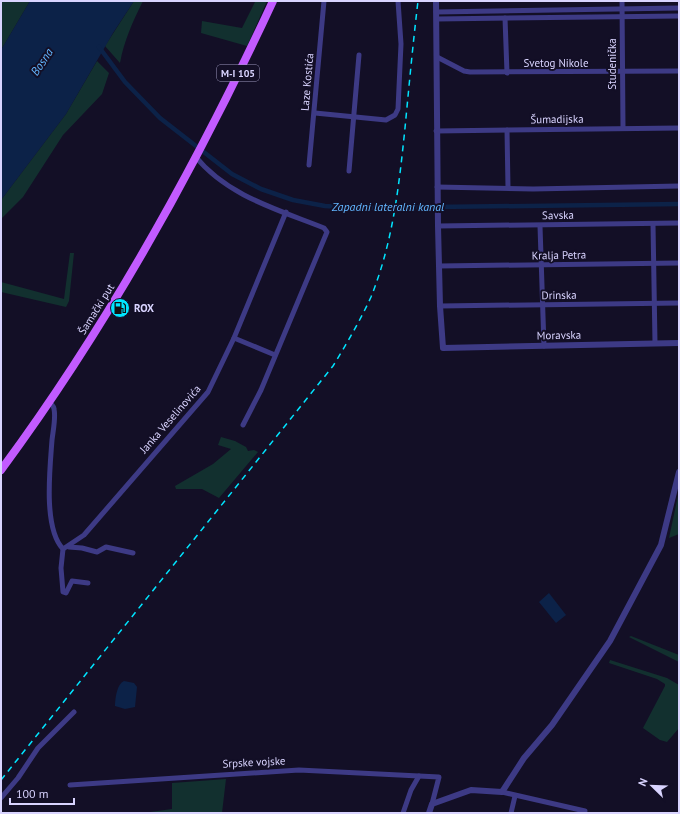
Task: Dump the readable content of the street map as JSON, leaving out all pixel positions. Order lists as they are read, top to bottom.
{
  "streets": {
    "main road": ["M-I 105", "Šamački put"],
    "street": [
      "Svetog Nikole",
      "Studenička",
      "Laze Kostića",
      "Šumadijska",
      "Savska",
      "Kralja Petra",
      "Drinska",
      "Moravska",
      "Janka Veselinovića",
      "Srpske vojske"
    ]
  },
  "crossings": [
    ["Svetog Nikole", "Studenička"],
    ["Studenička", "Šumadijska"],
    ["M-I 105", "Šamački put"],
    ["Drinska", "Moravska"]
  ],
  "water": ["Bosna", "Zapadni lateralni kanal"],
  "places": {
    "fuel station": ["ROX"]
  },
  "scale_bar": "100 m",
  "north": "top left"
}
